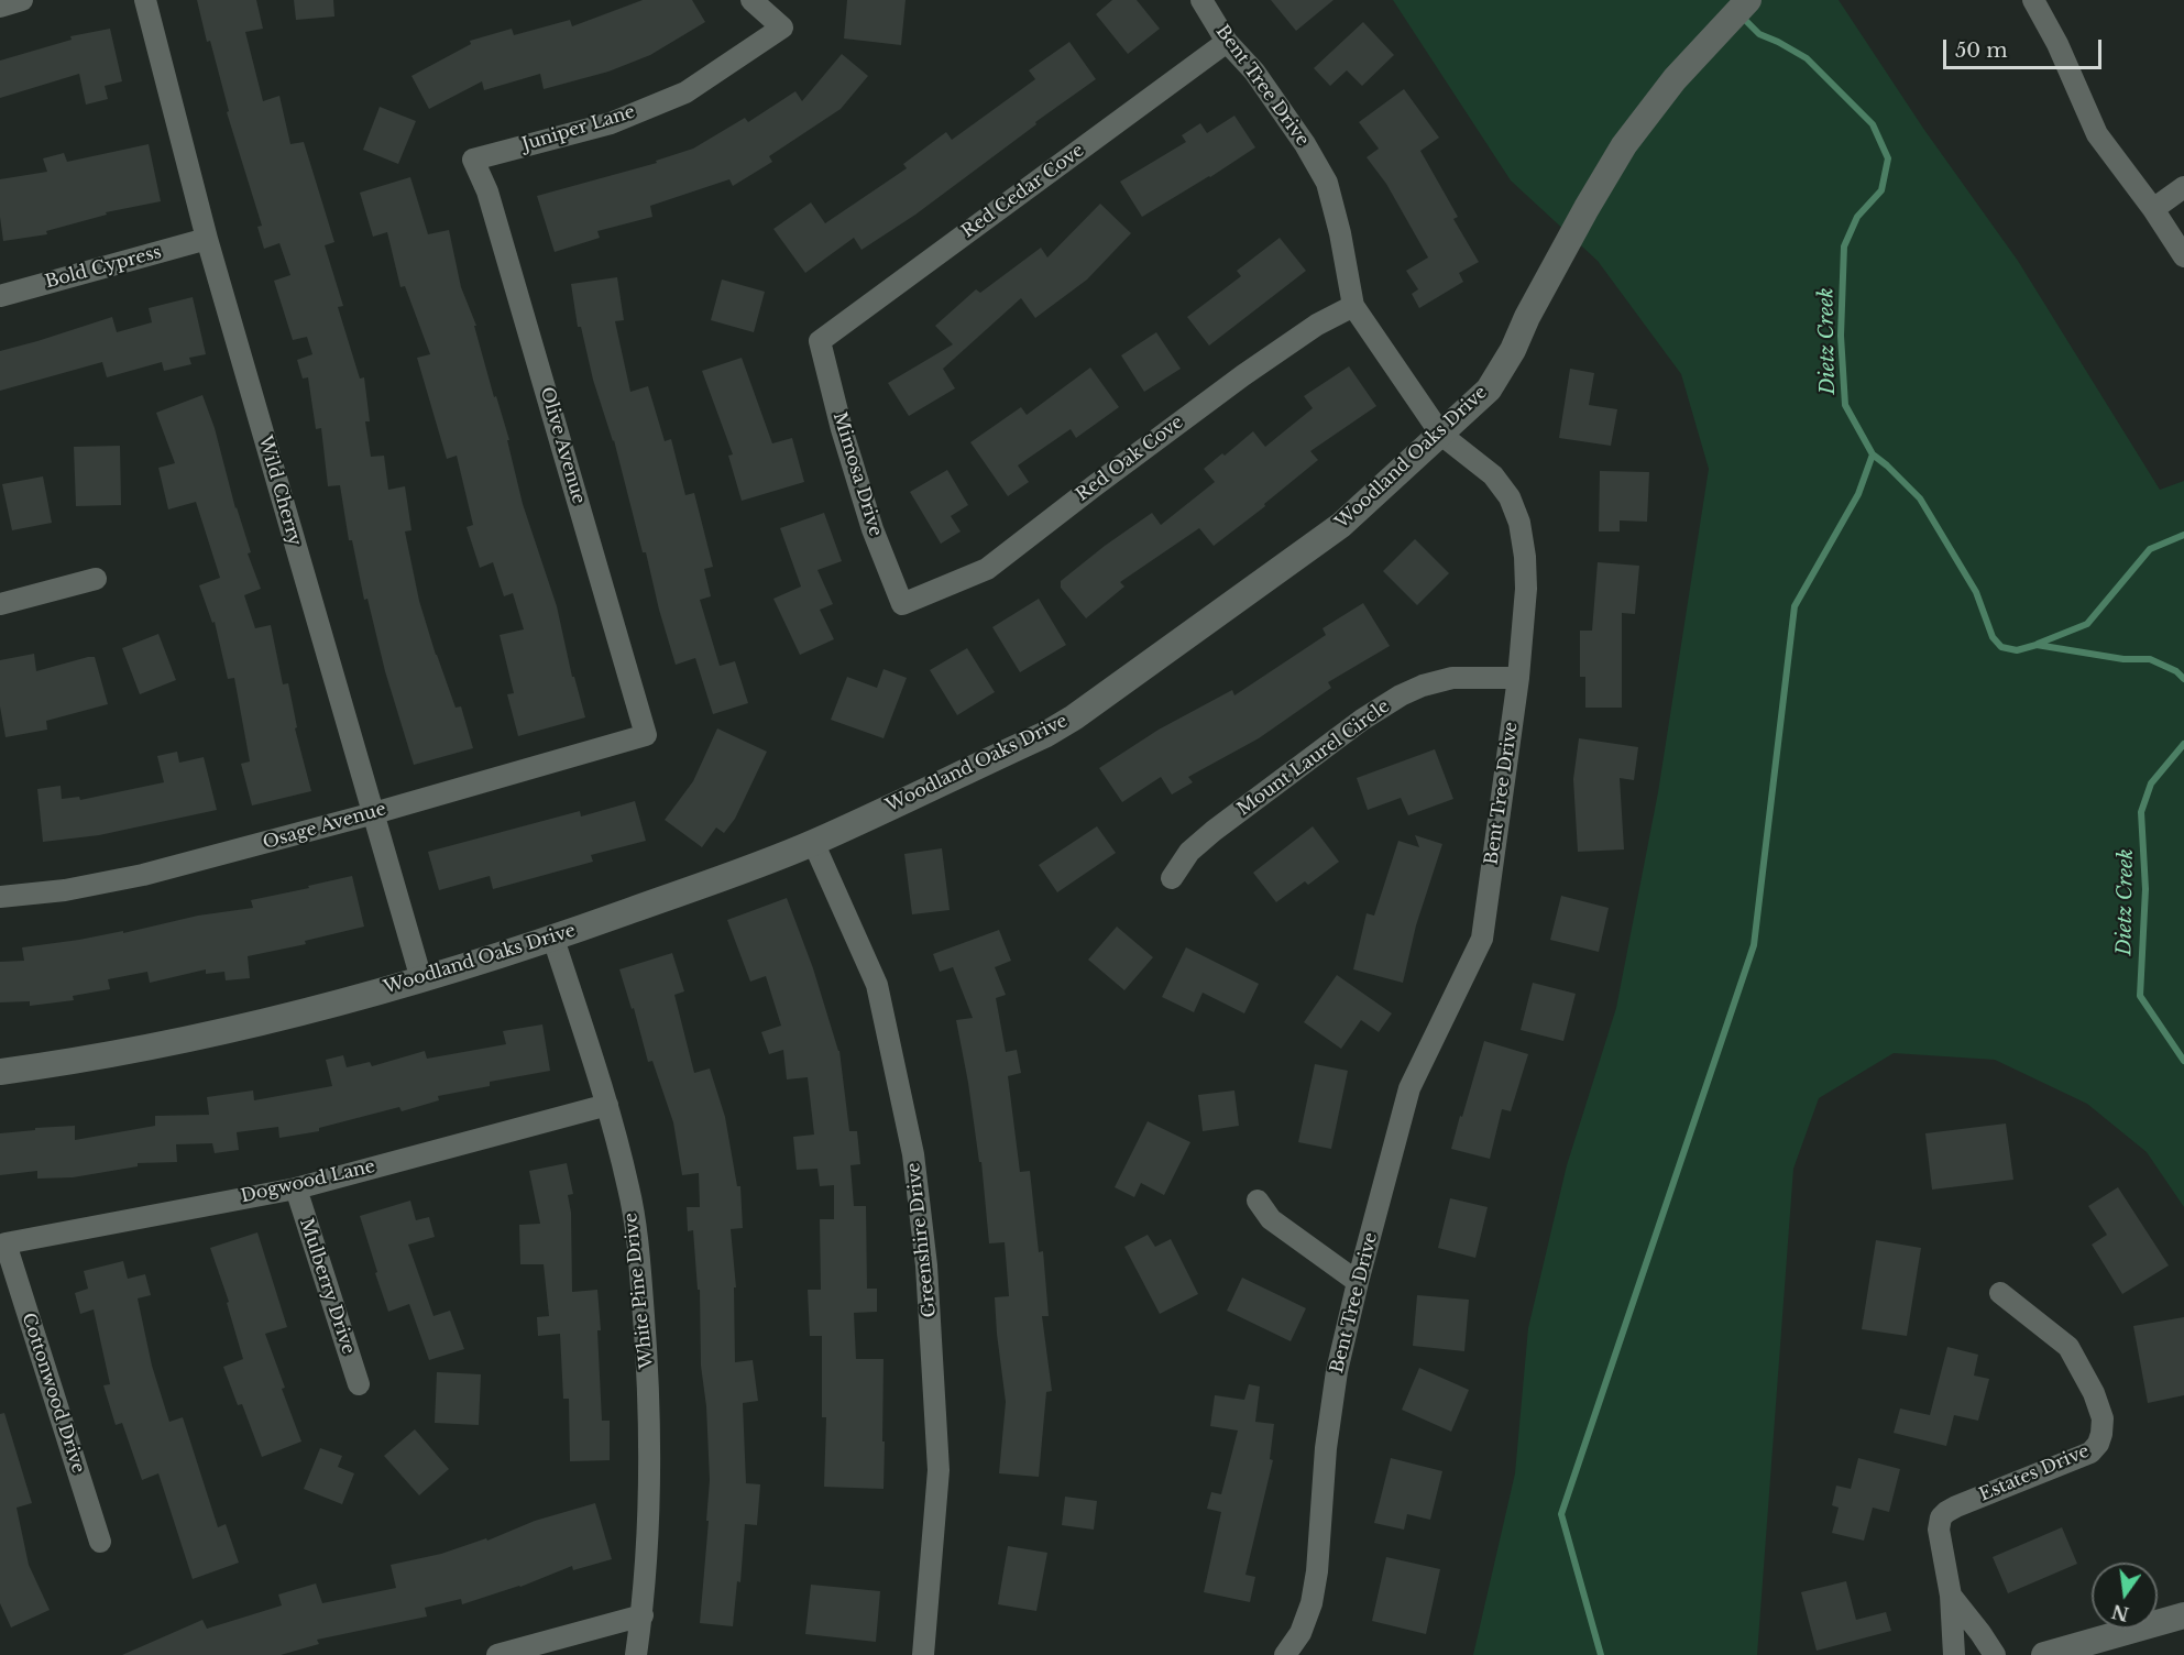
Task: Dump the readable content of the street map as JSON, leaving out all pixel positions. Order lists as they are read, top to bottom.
{
  "streets": {
    "street": [
      "Bent Tree Drive",
      "Juniper Lane",
      "Red Cedar Cove",
      "Bold Cypress",
      "Olive Avenue",
      "Woodland Oaks Drive",
      "Red Oak Cove",
      "Mimosa Drive",
      "Wild Cherry",
      "Mount Laurel Circle",
      "Osage Avenue",
      "Dogwood Lane",
      "Greenshire Drive",
      "Mulberry Drive",
      "White Pine Drive",
      "Cottonwood Drive",
      "Estates Drive"
    ]
  },
  "crossings": [
    ["Bent Tree Drive", "Red Cedar Cove"],
    ["Bent Tree Drive", "Woodland Oaks Drive"],
    ["Bent Tree Drive", "Red Oak Cove"],
    ["Bent Tree Drive", "Mount Laurel Circle"],
    ["Juniper Lane", "Olive Avenue"],
    ["Red Cedar Cove", "Mimosa Drive"],
    ["Bold Cypress", "Wild Cherry"],
    ["Olive Avenue", "Osage Avenue"],
    ["Woodland Oaks Drive", "Wild Cherry"],
    ["Woodland Oaks Drive", "Greenshire Drive"],
    ["Woodland Oaks Drive", "White Pine Drive"],
    ["Red Oak Cove", "Mimosa Drive"],
    ["Wild Cherry", "Osage Avenue"],
    ["Dogwood Lane", "Mulberry Drive"],
    ["Dogwood Lane", "White Pine Drive"],
    ["Dogwood Lane", "Cottonwood Drive"]
  ],
  "water": ["Dietz Creek"],
  "scale_bar": "50 m",
  "north": "bottom"
}
